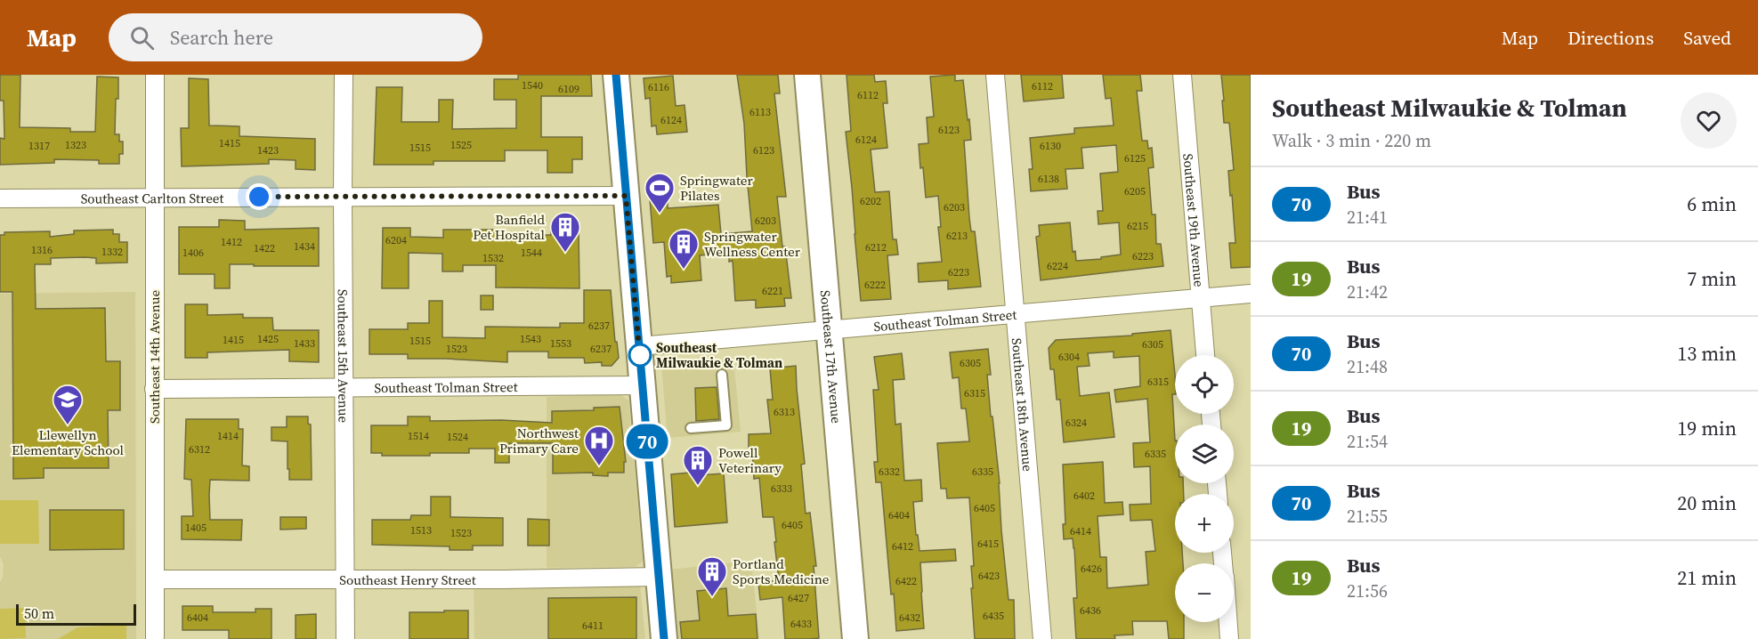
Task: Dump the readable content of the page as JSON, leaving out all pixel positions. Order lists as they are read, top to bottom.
{
  "streets": {
    "main road": ["Southeast 17th Avenue"],
    "street": [
      "Southeast Carlton Street",
      "Southeast 19th Avenue",
      "Southeast Tolman Street",
      "Southeast 14th Avenue",
      "Southeast 15th Avenue",
      "Southeast 18th Avenue",
      "Southeast Henry Street"
    ]
  },
  "crossings": [
    ["Southeast Carlton Street", "Southeast 14th Avenue"],
    ["Southeast Carlton Street", "Southeast 15th Avenue"],
    ["Southeast 19th Avenue", "Southeast Tolman Street"],
    ["Southeast Tolman Street", "Southeast 14th Avenue"],
    ["Southeast Tolman Street", "Southeast 15th Avenue"],
    ["Southeast Tolman Street", "Southeast 17th Avenue"],
    ["Southeast Tolman Street", "Southeast 18th Avenue"],
    ["Southeast 14th Avenue", "Southeast Henry Street"],
    ["Southeast 15th Avenue", "Southeast Henry Street"]
  ],
  "places": {
    "sports": ["Springwater Pilates"],
    "building": [
      "Banfield Pet Hospital",
      "Springwater Wellness Center",
      "Powell Veterinary",
      "Portland Sports Medicine"
    ],
    "other": ["Southeast Milwaukie & Tolman"],
    "school or university": ["Llewellyn Elementary School"],
    "hospital": ["Northwest Primary Care"]
  },
  "lines": ["bus line 70"],
  "house_numbers": [
    "1540",
    "6112",
    "6116",
    "6109",
    "6112",
    "6113",
    "6124",
    "6123",
    "6124",
    "1415",
    "1323",
    "1525",
    "1317",
    "6130",
    "1515",
    "1423",
    "6123",
    "6125",
    "6138",
    "6205",
    "6202",
    "6203",
    "6203",
    "6215",
    "6213",
    "6204",
    "1412",
    "1434",
    "6212",
    "1422",
    "1316",
    "1332",
    "1406",
    "1544",
    "6223",
    "1532",
    "6224",
    "6223",
    "6222",
    "6221",
    "6237",
    "1425",
    "1543",
    "1415",
    "1515",
    "1433",
    "1553",
    "6305",
    "1523",
    "6237",
    "6304",
    "6305",
    "6315",
    "6315",
    "6313",
    "6324",
    "1414",
    "1514",
    "1524",
    "6312",
    "6335",
    "6332",
    "6335",
    "6333",
    "6402",
    "6405",
    "6404",
    "6405",
    "1405",
    "1513",
    "6414",
    "1523",
    "6415",
    "6412",
    "6426",
    "6423",
    "6422",
    "6427",
    "6436",
    "6435",
    "6404",
    "6432",
    "6433",
    "6411"
  ],
  "scale_bar": "50 m",
  "page": {
    "header": "Map",
    "search": "Search here",
    "nav": ["Map", "Directions", "Saved"],
    "on_map": "70",
    "heading": ["Southeast Milwaukie & Tolman", "Walk · 3 min · 220 m"],
    "list": [
      {
        "mark": "70",
        "name": "Bus",
        "note": "21:41",
        "value": "6 min"
      },
      {
        "mark": "19",
        "name": "Bus",
        "note": "21:42",
        "value": "7 min"
      },
      {
        "mark": "70",
        "name": "Bus",
        "note": "21:48",
        "value": "13 min"
      },
      {
        "mark": "19",
        "name": "Bus",
        "note": "21:54",
        "value": "19 min"
      },
      {
        "mark": "70",
        "name": "Bus",
        "note": "21:55",
        "value": "20 min"
      },
      {
        "mark": "19",
        "name": "Bus",
        "note": "21:56",
        "value": "21 min"
      }
    ],
    "map_buttons": ["+", "−"],
    "scale": "50 m"
  }
}
